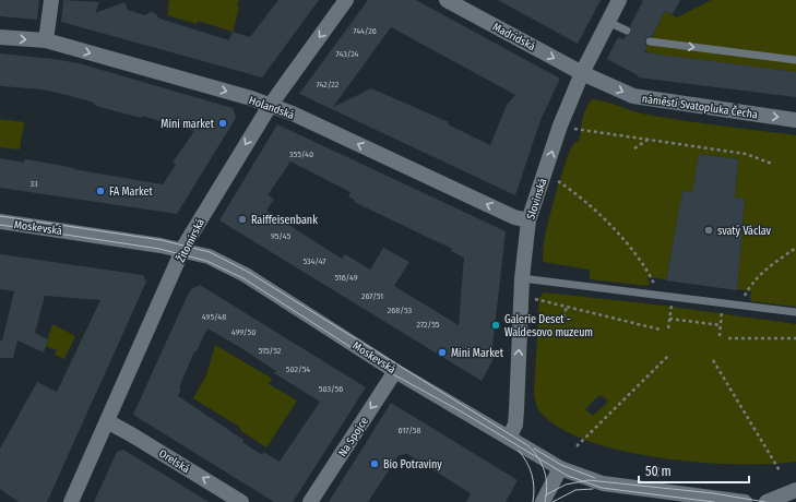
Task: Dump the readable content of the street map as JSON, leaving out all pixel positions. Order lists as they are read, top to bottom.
{
  "streets": {
    "street": [
      "Madridská",
      "náměstí Svatopluka Čecha",
      "Holandská",
      "Slovinská",
      "Moskevská",
      "Žitomírská",
      "Na Spojce",
      "Orelská"
    ]
  },
  "crossings": [
    ["Madridská", "náměstí Svatopluka Čecha"],
    ["Madridská", "Slovinská"],
    ["náměstí Svatopluka Čecha", "Slovinská"],
    ["Holandská", "Slovinská"],
    ["Holandská", "Žitomírská"],
    ["Slovinská", "Moskevská"],
    ["Moskevská", "Žitomírská"],
    ["Moskevská", "Na Spojce"],
    ["Žitomírská", "Orelská"]
  ],
  "one_way": [
    "Madridská",
    "náměstí Svatopluka Čecha",
    "Slovinská",
    "Žitomírská",
    "Na Spojce",
    "Orelská"
  ],
  "places": [
    "Mini market",
    "FA Market",
    "Raiffeisenbank",
    "svatý Václav",
    "Galerie Deset - Waldesovo muzeum",
    "Mini Market",
    "Bio Potraviny"
  ],
  "house_numbers": [
    "744/26",
    "743/24",
    "742/22",
    "355/40",
    "33",
    "95/45",
    "534/47",
    "516/49",
    "267/51",
    "268/53",
    "495/48",
    "272/55",
    "499/50",
    "515/52",
    "502/54",
    "503/56",
    "617/58"
  ],
  "scale_bar": "50 m"
}
